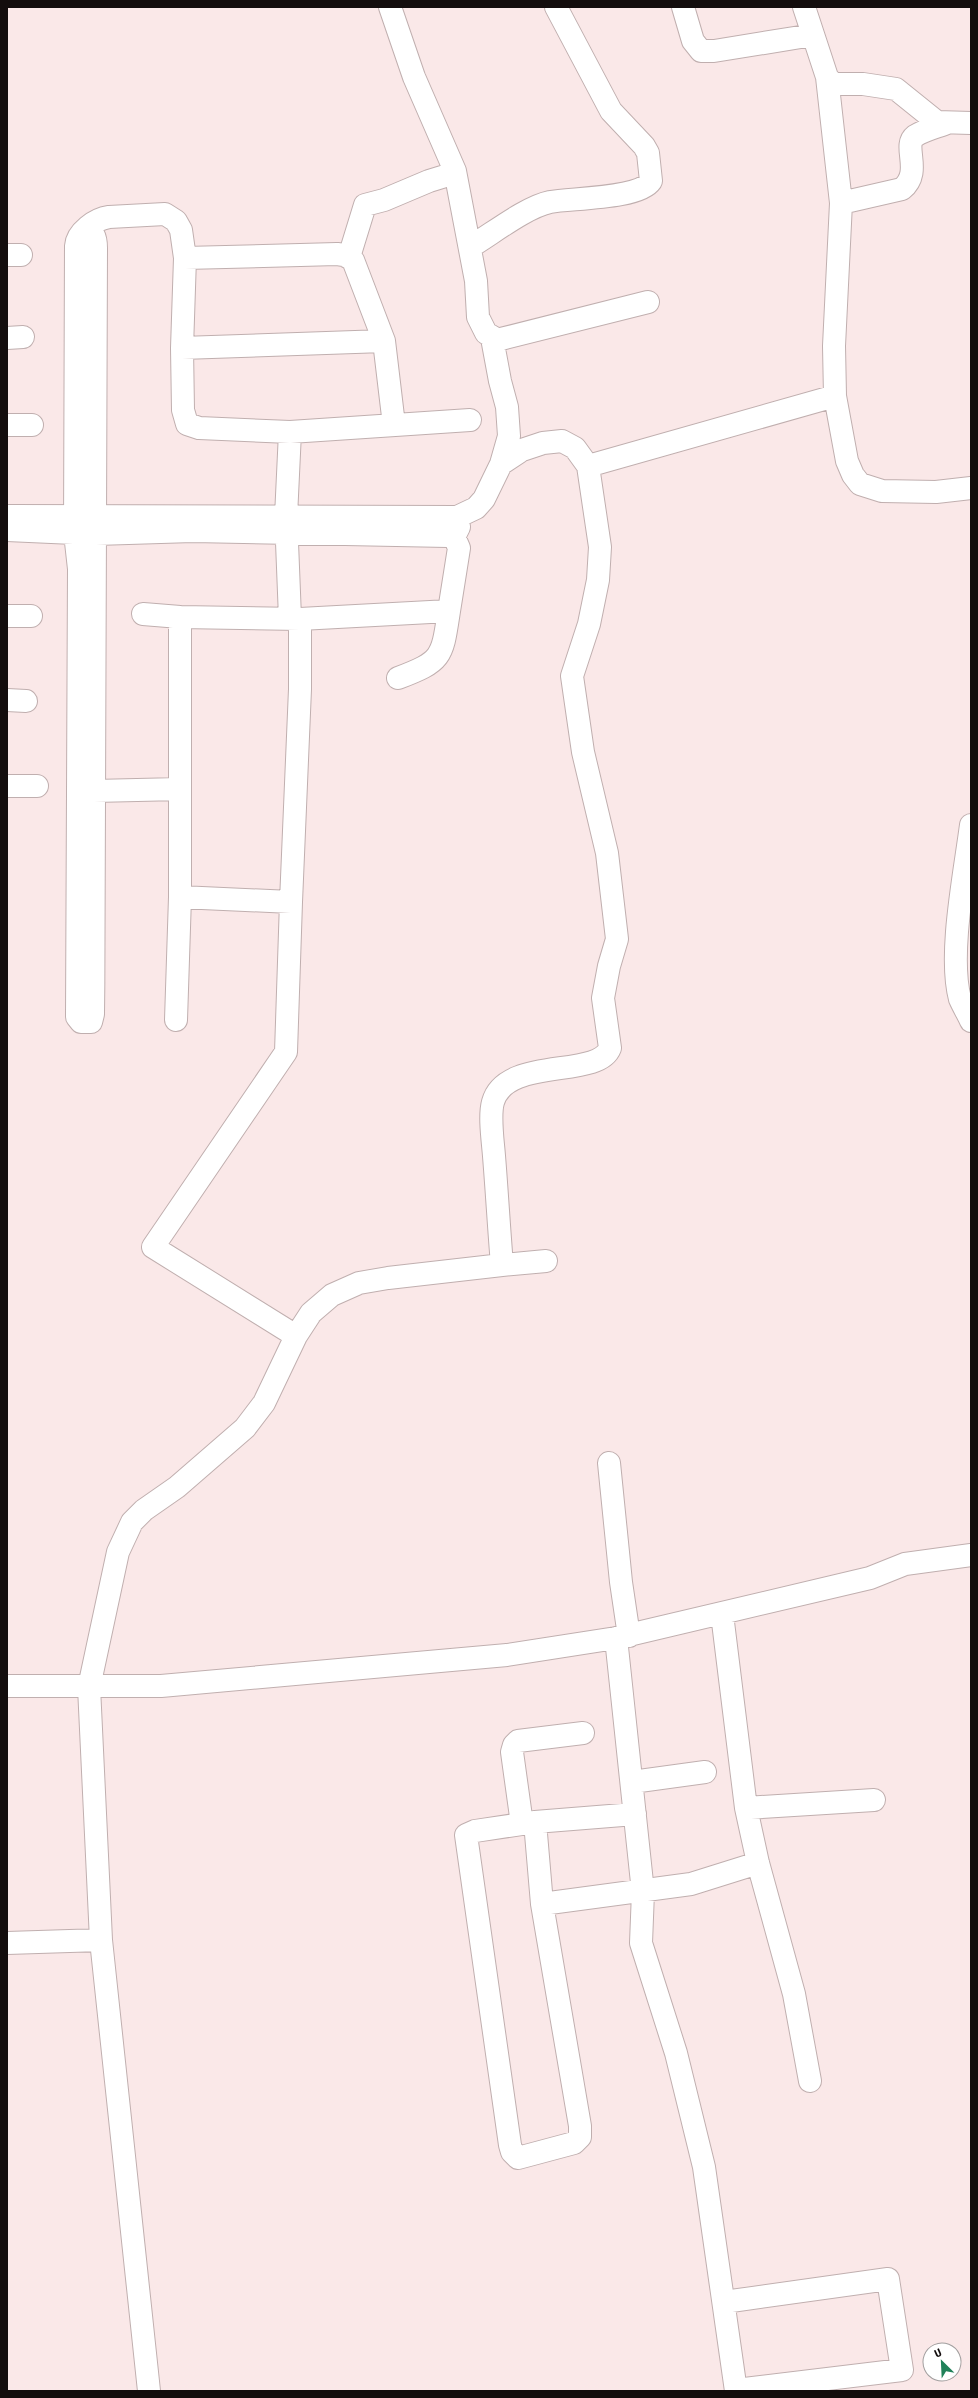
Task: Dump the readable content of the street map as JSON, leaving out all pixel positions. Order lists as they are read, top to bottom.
{
  "north": "top left"
}
